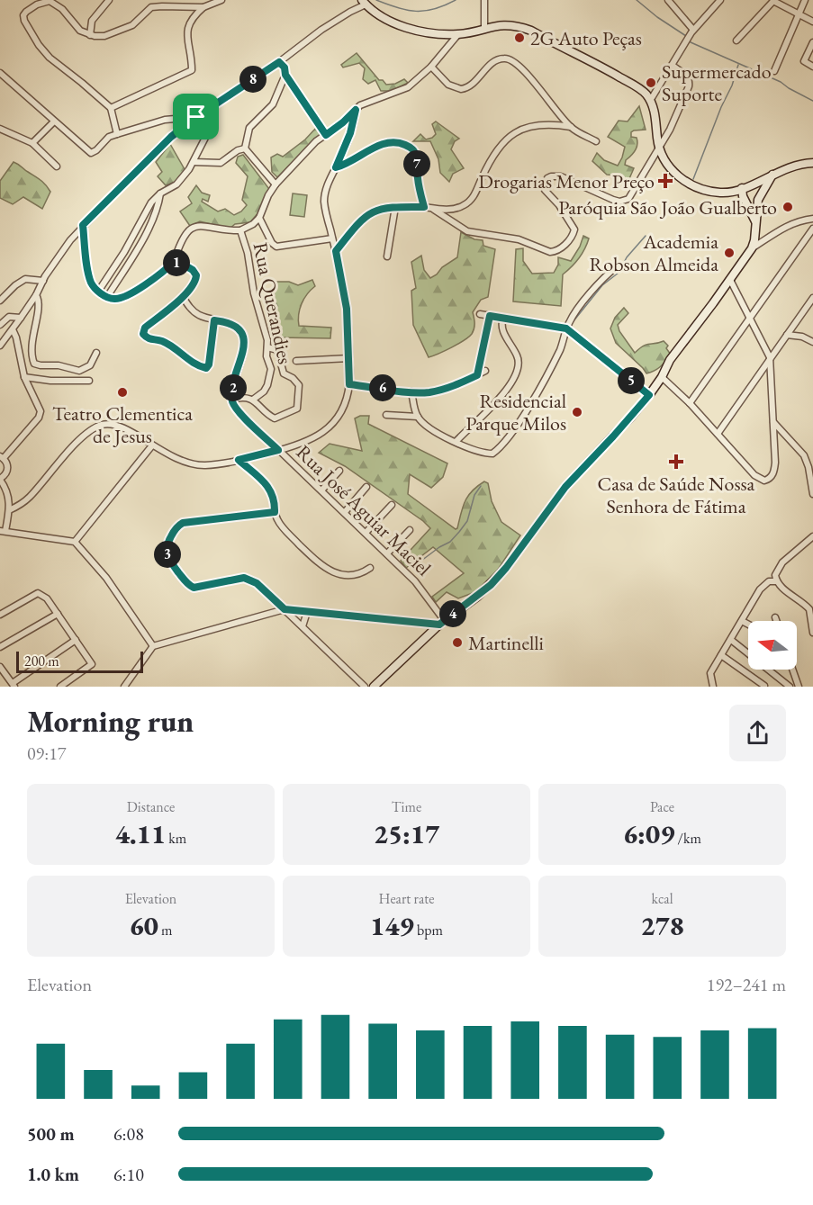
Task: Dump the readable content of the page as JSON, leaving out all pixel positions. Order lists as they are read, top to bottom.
{
  "streets": {
    "street": ["Rua Querandies", "Rua José Aguiar Maciel"]
  },
  "places": {
    "other": [
      "2G Auto Peças",
      "Supermercado Suporte",
      "Paróquia São João Gualberto",
      "Academia Robson Almeida",
      "Teatro Clementica de Jesus",
      "Residencial Parque Milos",
      "Martinelli"
    ],
    "health": ["Drogarias Menor Preço", "Casa de Saúde Nossa Senhora de Fátima"]
  },
  "scale_bar": "200 m",
  "north": "left",
  "page": {
    "pins": [
      "8",
      "7",
      "1",
      "5",
      "2",
      "6",
      "3",
      "4"
    ],
    "scale": "200 m",
    "heading": ["Morning run", "09:17"],
    "stats": [
      ["Distance", "4.11 km"],
      ["Time", "25:17"],
      ["Pace", "6:09 /km"],
      ["Elevation", "60 m"],
      ["Heart rate", "149 bpm"],
      ["kcal", "278"]
    ],
    "chart": ["Elevation", "192–241 m"],
    "list": [
      {
        "name": "500 m",
        "note": "6:08"
      },
      {
        "name": "1.0 km",
        "note": "6:10"
      }
    ]
  }
}
